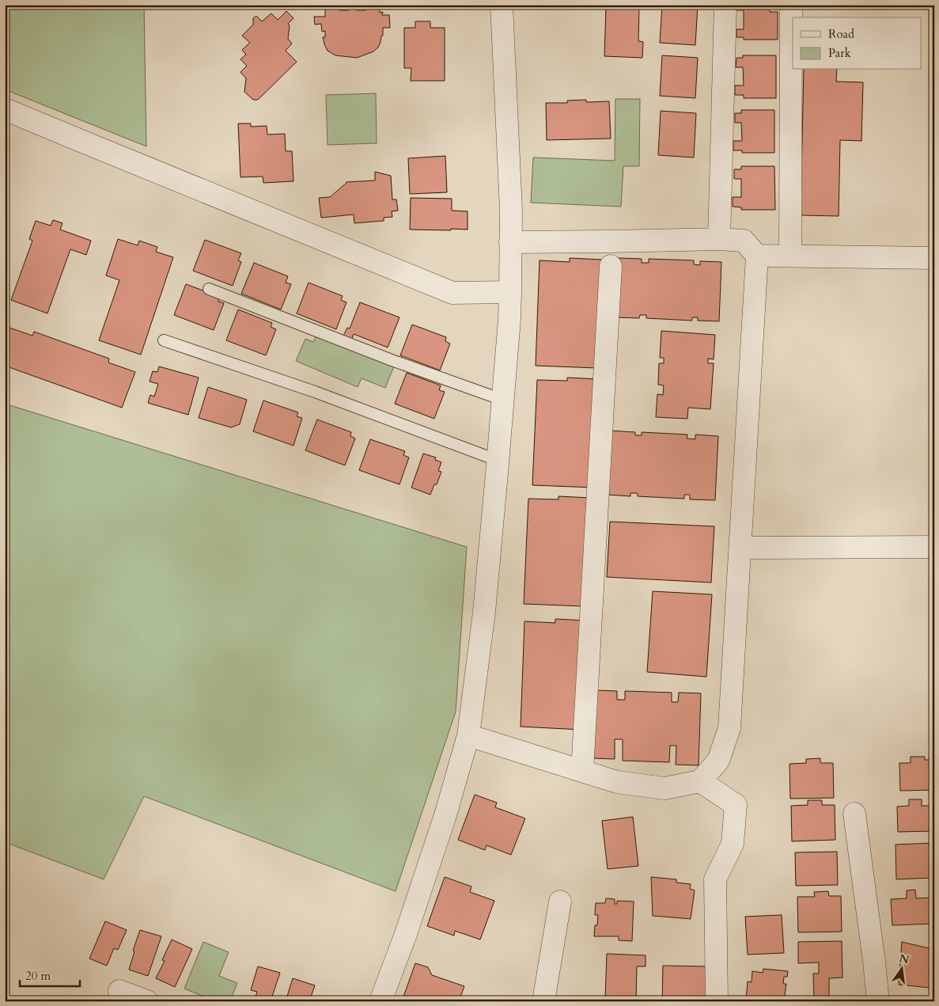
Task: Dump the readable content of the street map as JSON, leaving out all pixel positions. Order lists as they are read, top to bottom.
{
  "legend": ["Road", "Park"],
  "scale_bar": "20 m",
  "north": "top"
}
